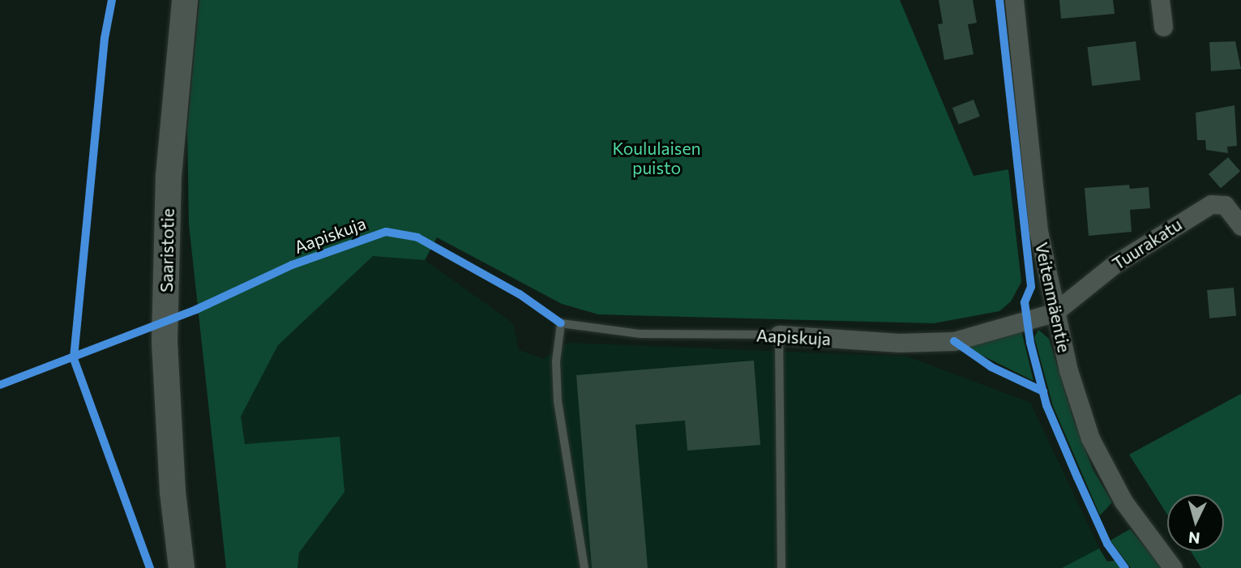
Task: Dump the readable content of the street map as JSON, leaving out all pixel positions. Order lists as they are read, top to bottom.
{
  "streets": {
    "main road": ["Saaristotie"],
    "street": ["Aapiskuja", "Tuurakatu", "Veitenmäentie"]
  },
  "crossings": [
    ["Aapiskuja", "Tuurakatu"],
    ["Aapiskuja", "Veitenmäentie"],
    ["Tuurakatu", "Veitenmäentie"]
  ],
  "parks": ["Koululaisen puisto"],
  "north": "bottom"
}
